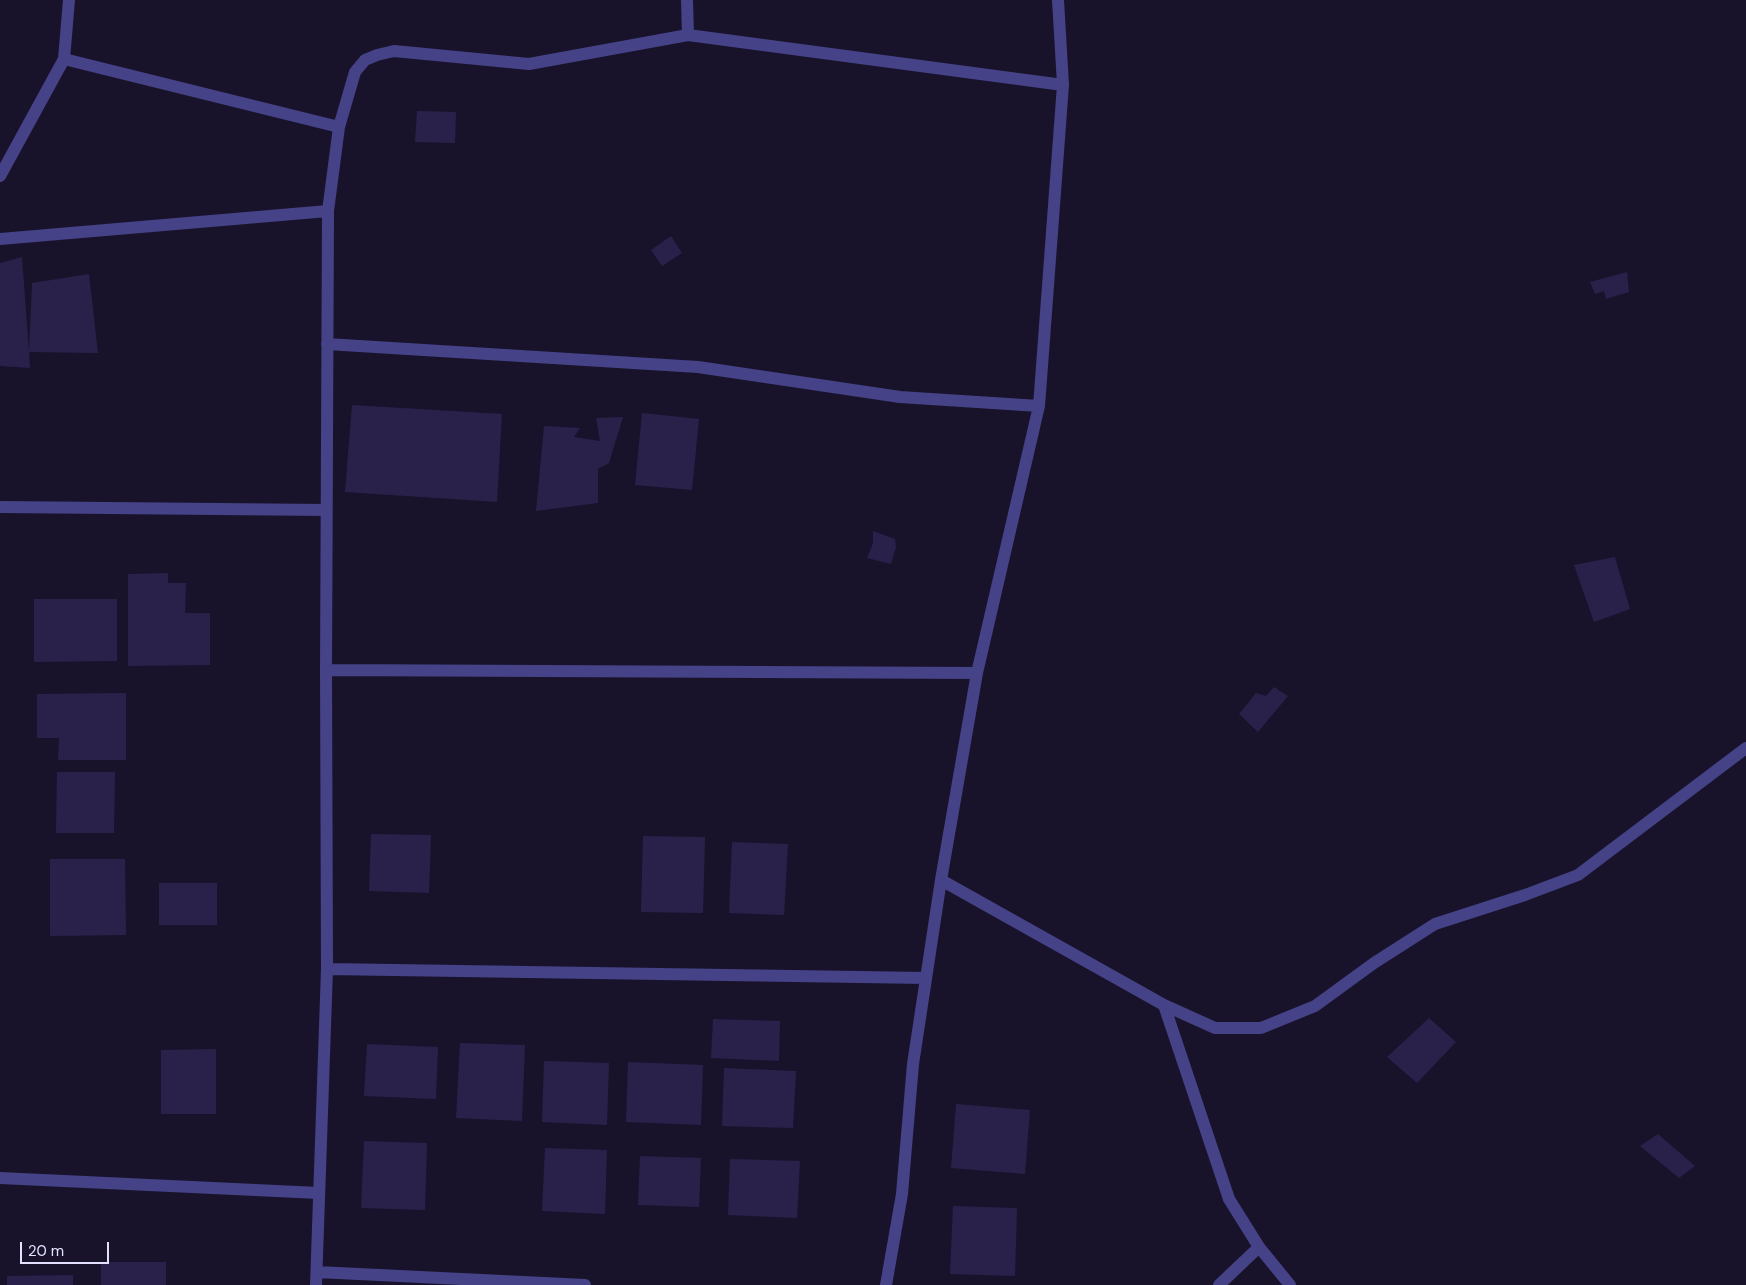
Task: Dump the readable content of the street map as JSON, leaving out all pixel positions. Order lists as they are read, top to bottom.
{
  "scale_bar": "20 m"
}
